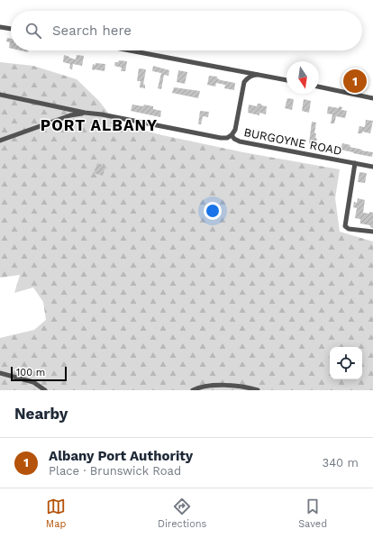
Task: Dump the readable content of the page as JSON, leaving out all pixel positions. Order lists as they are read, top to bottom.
{
  "streets": {
    "street": ["BURGOYNE ROAD"]
  },
  "districts": ["PORT ALBANY"],
  "scale_bar": "100 m",
  "north": "bottom",
  "page": {
    "search": "Search here",
    "pins": "1",
    "scale": "100 m",
    "heading": "Nearby",
    "list": [
      {
        "mark": "1",
        "name": "Albany Port Authority",
        "note": "Place · Brunswick Road",
        "value": "340 m"
      }
    ],
    "nav": ["Map", "Directions", "Saved"]
  }
}
